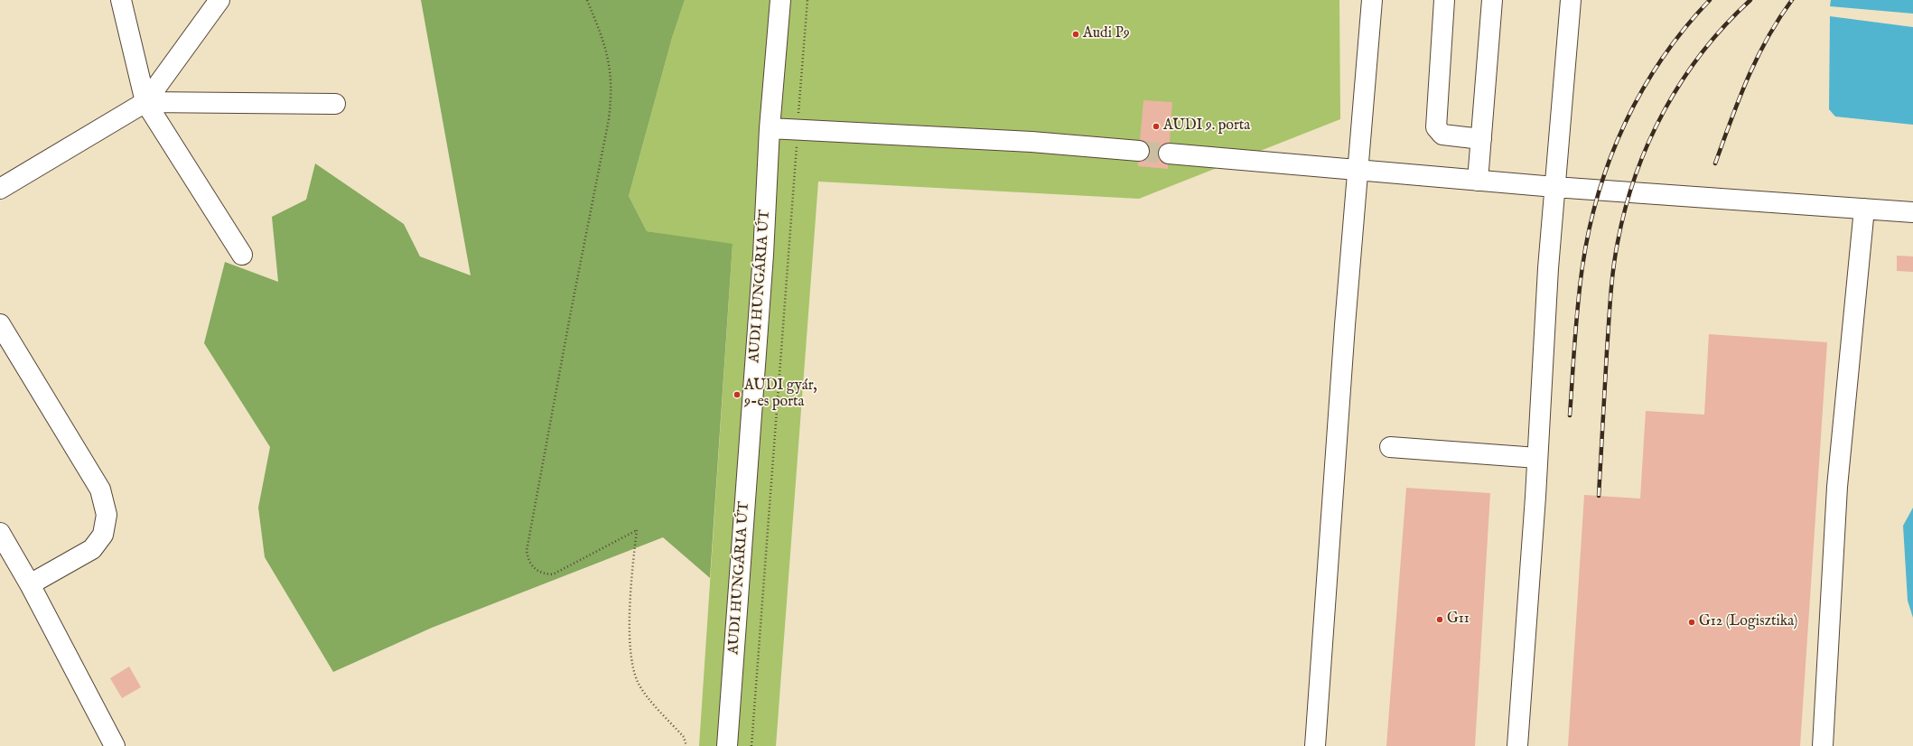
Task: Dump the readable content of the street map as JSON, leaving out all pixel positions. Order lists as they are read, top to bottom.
{
  "streets": {
    "street": ["AUDI HUNGÁRIA ÚT"]
  },
  "places": [
    "Audi P9",
    "AUDI 9. porta",
    "AUDI gyár, 9-es porta",
    "G11",
    "G12 (Logisztika)"
  ]
}
